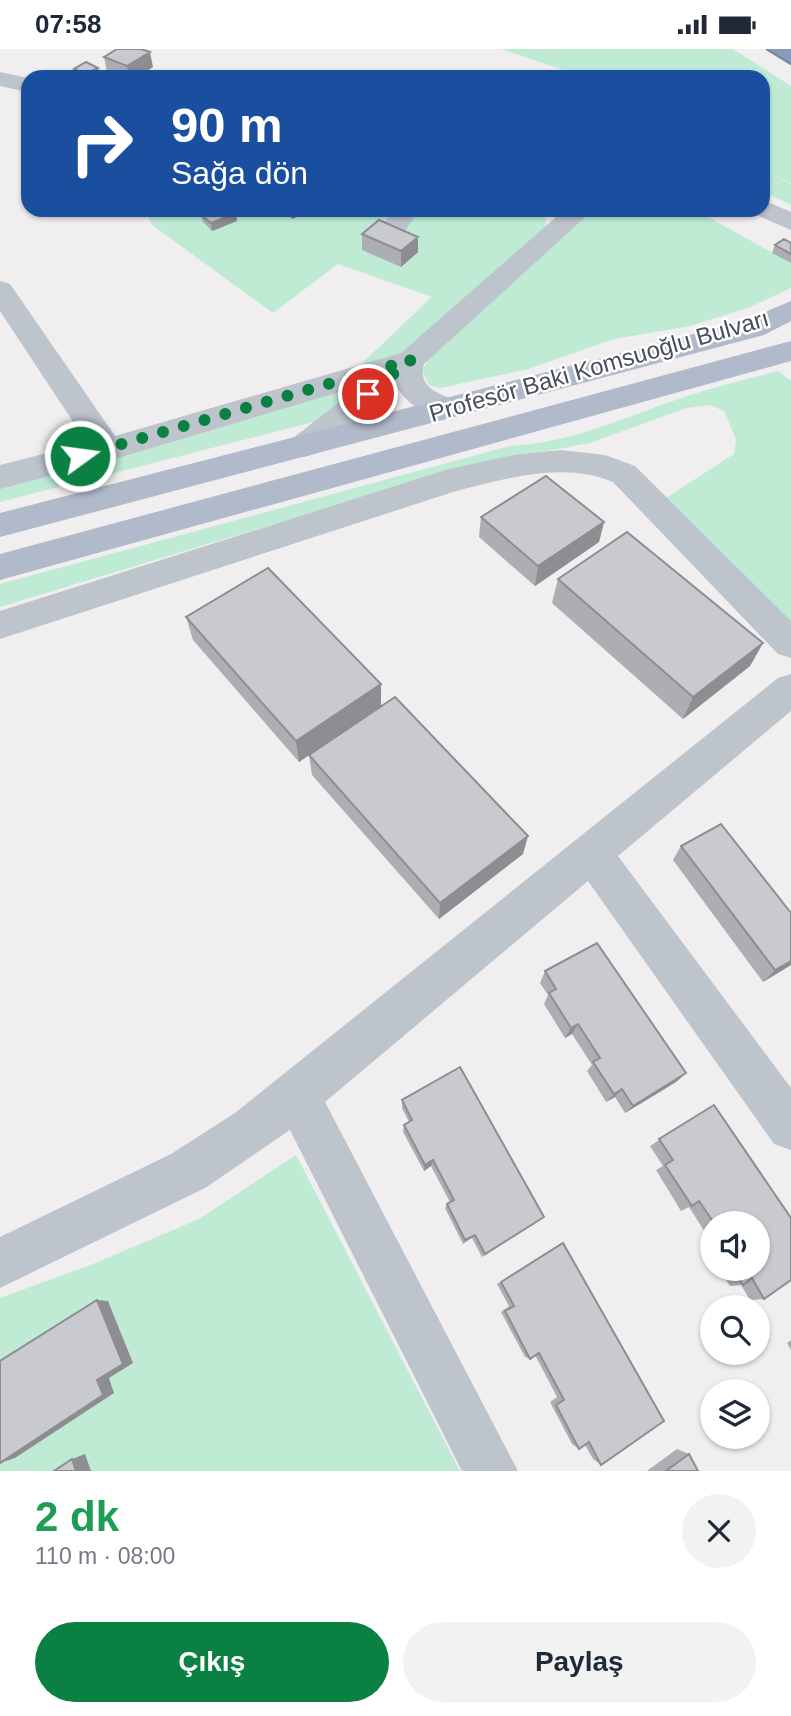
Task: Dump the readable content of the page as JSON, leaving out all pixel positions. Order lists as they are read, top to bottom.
{
  "streets": {
    "main road": ["Profesör Baki Komsuoğlu Bulvarı"]
  },
  "page": {
    "status": "07:58",
    "turn": ["90 m", "Sağa dön"],
    "heading": ["2 dk", "110 m · 08:00"],
    "buttons": ["Çıkış", "Paylaş"]
  }
}
